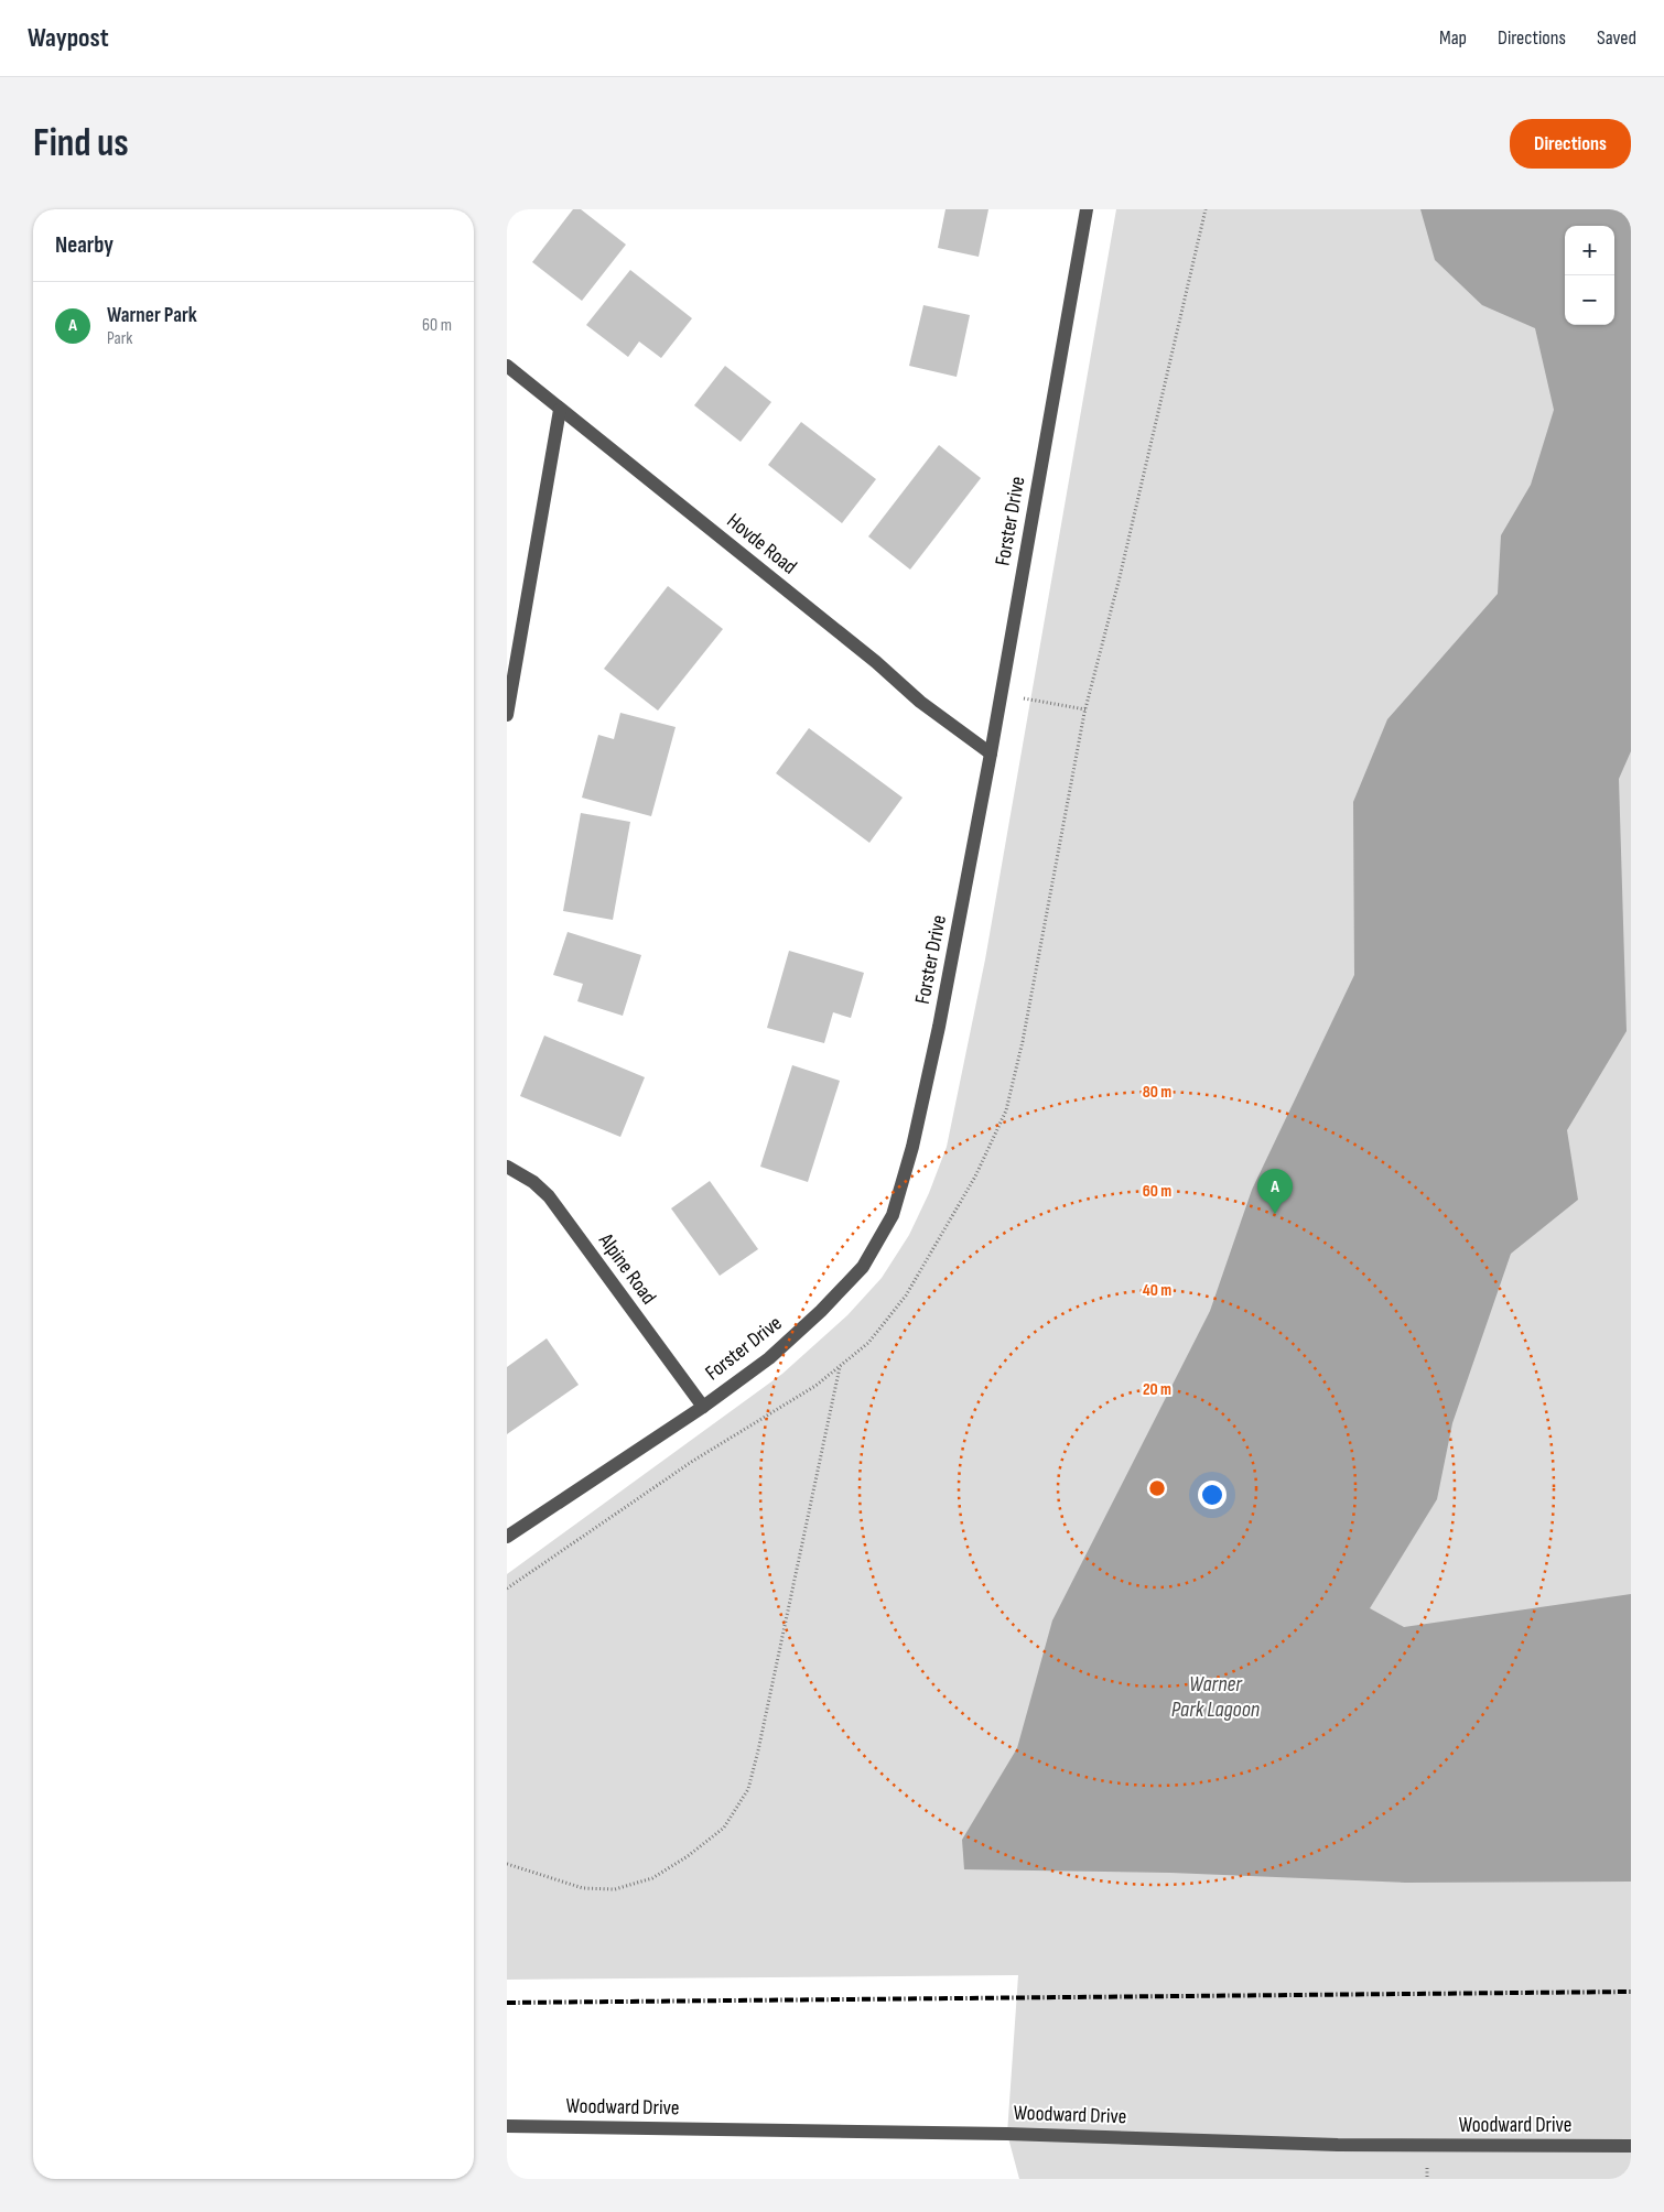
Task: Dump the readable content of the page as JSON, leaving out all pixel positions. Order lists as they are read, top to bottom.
{
  "streets": {
    "street": [
      "Forster Drive",
      "Hovde Road",
      "Alpine Road",
      "Woodward Drive"
    ]
  },
  "crossings": [
    ["Forster Drive", "Hovde Road"],
    ["Forster Drive", "Alpine Road"]
  ],
  "water": ["Warner Park Lagoon"],
  "page": {
    "header": "Waypost",
    "nav": ["Map", "Directions", "Saved"],
    "buttons": "Directions",
    "title": "Find us",
    "heading": "Nearby",
    "map_buttons": ["+", "−"],
    "list": [
      {
        "mark": "A",
        "name": "Warner Park",
        "note": "Park",
        "value": "60 m"
      }
    ],
    "pins": "A"
  },
  "rings": [
    "80 m",
    "60 m",
    "40 m",
    "20 m"
  ]
}
